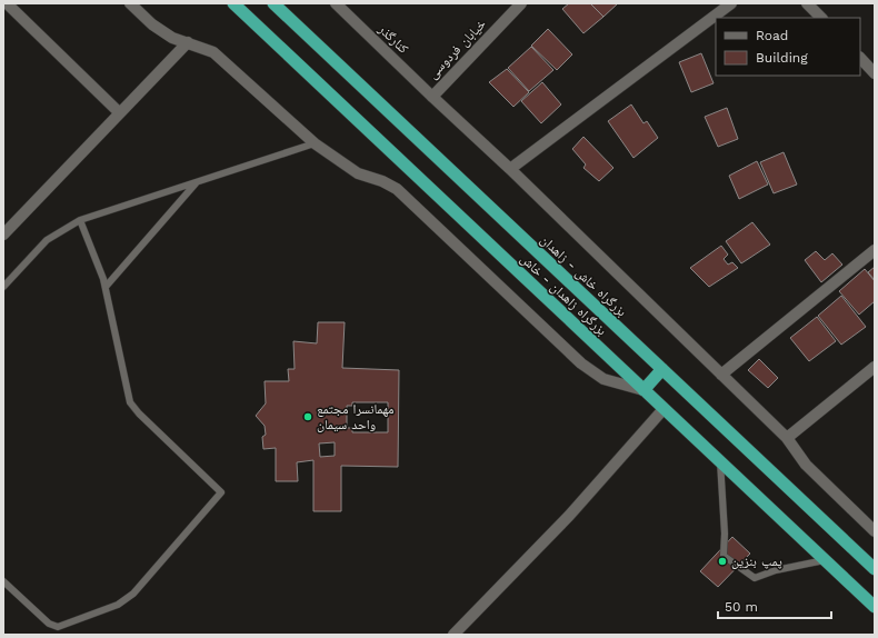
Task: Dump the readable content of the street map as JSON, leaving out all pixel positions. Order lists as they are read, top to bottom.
{
  "streets": {
    "highway": ["بزرگراه خاش - زاهدان", "بزرگراه زاهدان - خاش"],
    "street": ["کنارگذر", "خیابان فردوسی"]
  },
  "crossings": [
    ["کنارگذر", "خیابان فردوسی"]
  ],
  "places": ["مهمانسرا مجتمع واحد سیمان", "پمپ بنزین"],
  "legend": ["Road", "Building"],
  "scale_bar": "50 m"
}
